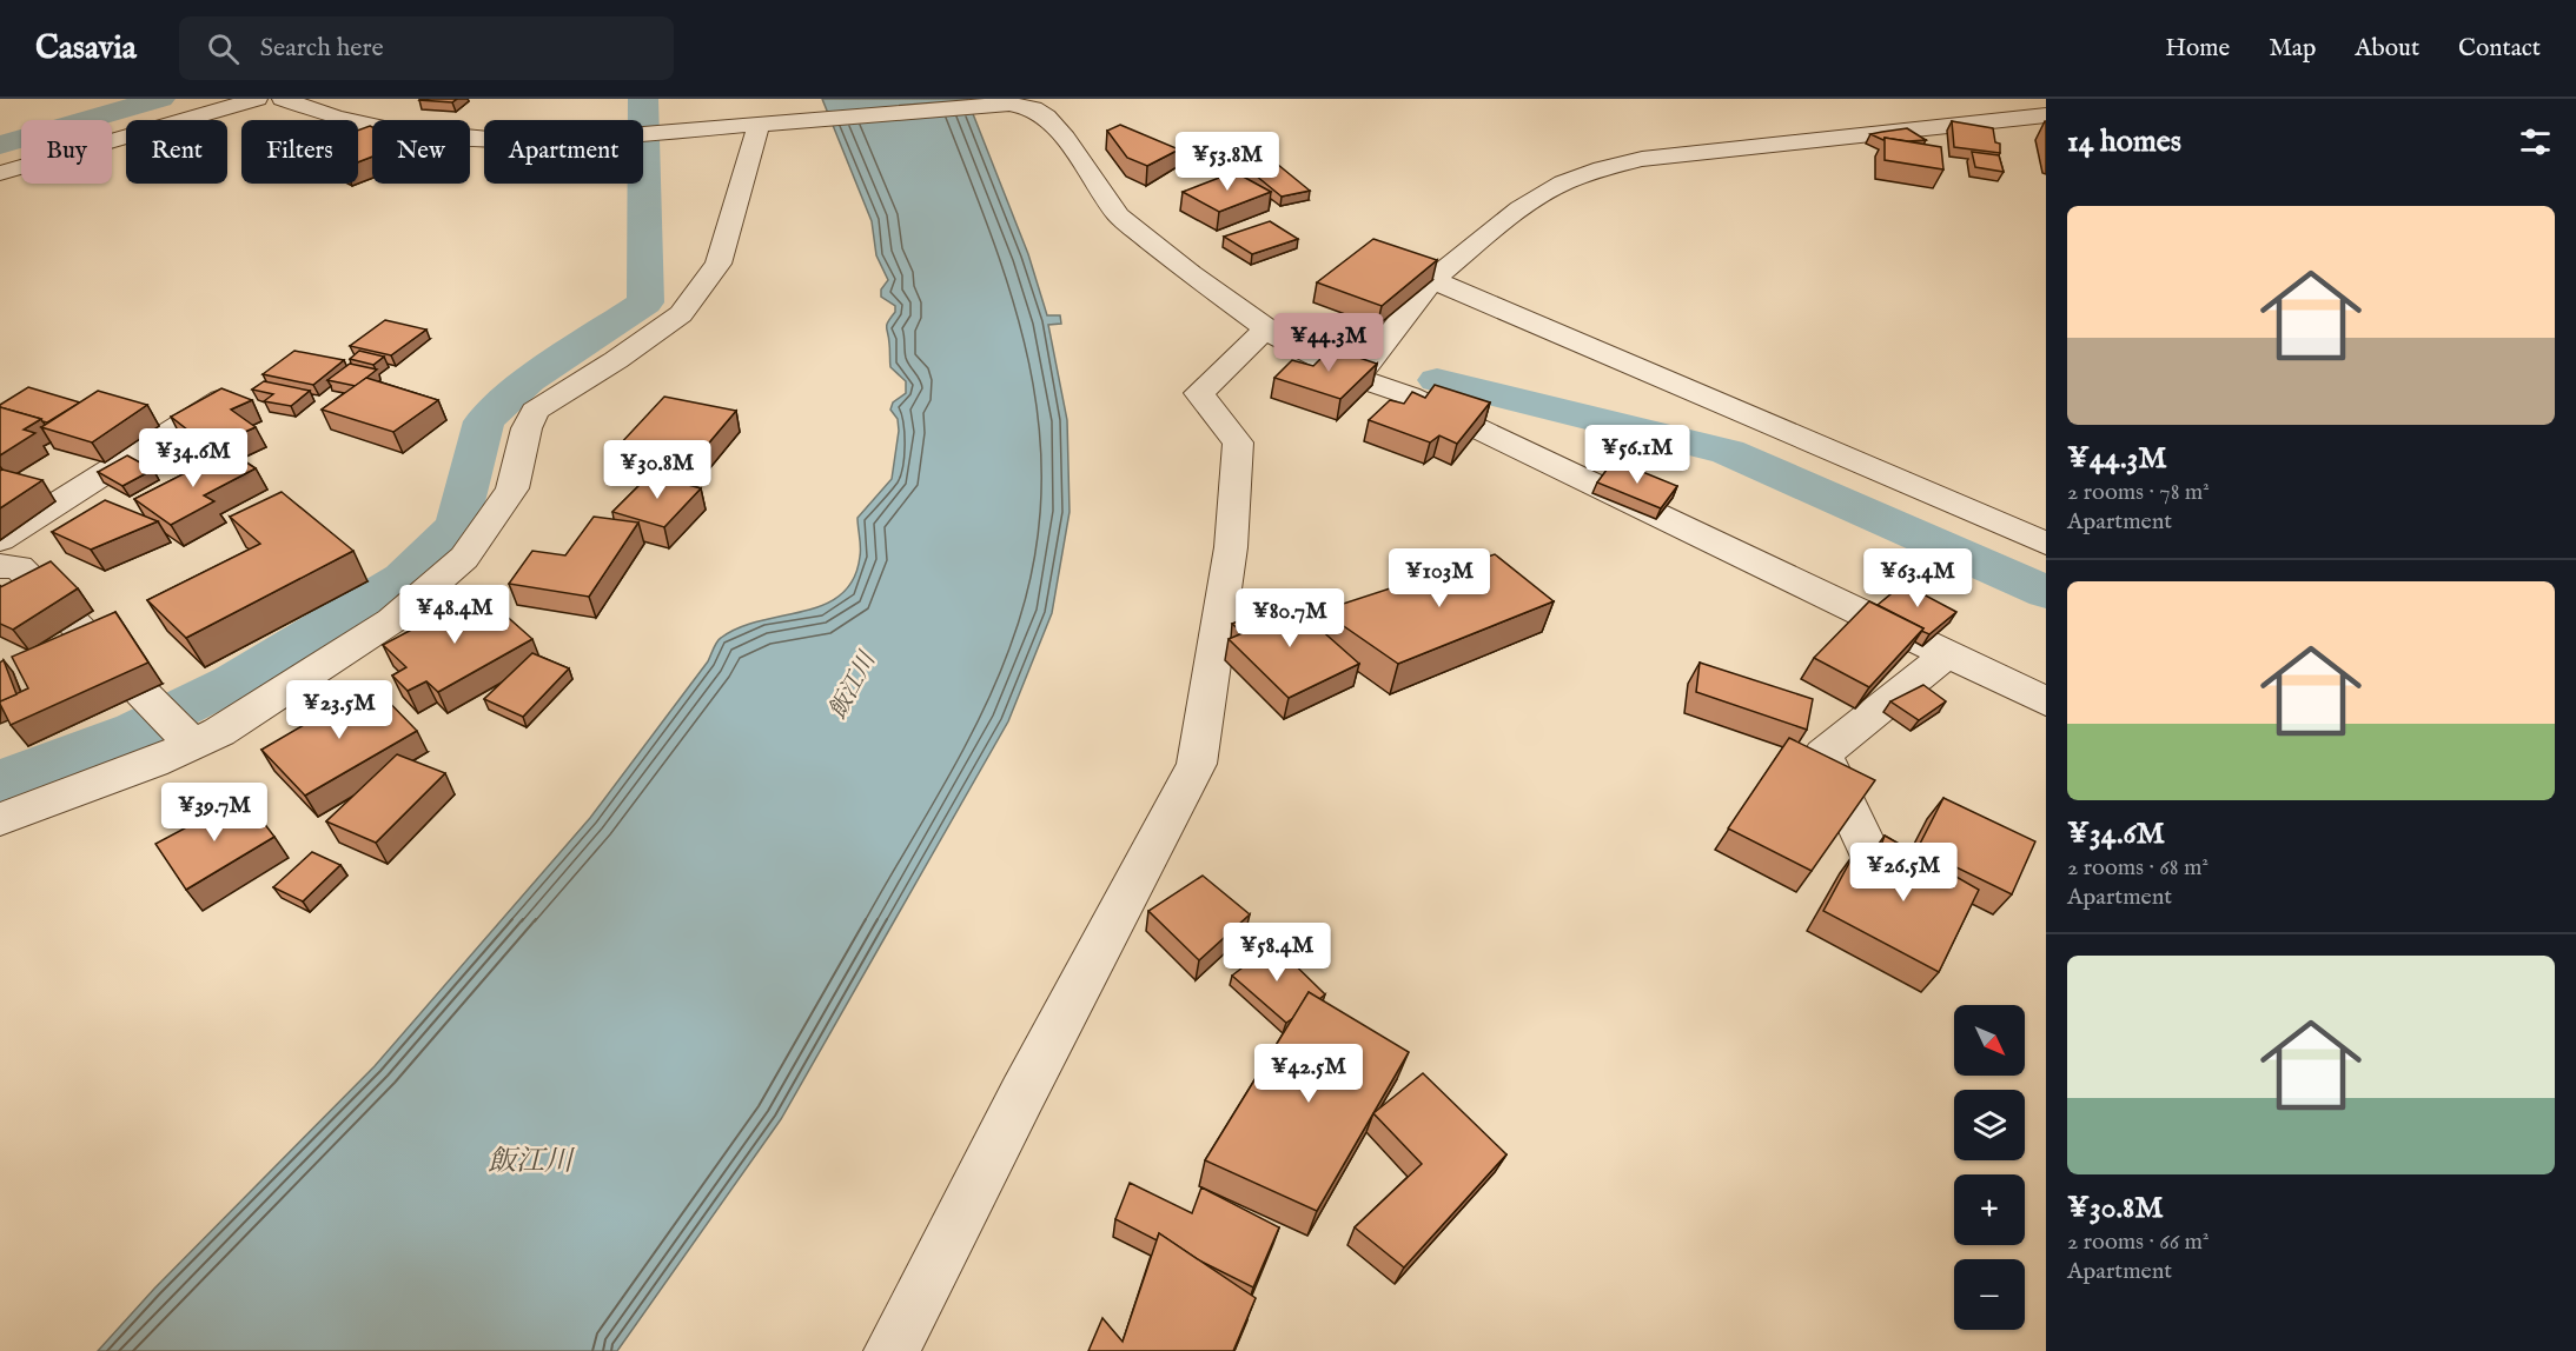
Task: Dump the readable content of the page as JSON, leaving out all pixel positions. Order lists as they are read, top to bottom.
{
  "water": ["飯江川"],
  "north": "bottom right",
  "page": {
    "header": "Casavia",
    "search": "Search here",
    "nav": [
      "Home",
      "Map",
      "About",
      "Contact"
    ],
    "heading": "14 homes",
    "chip": [
      "Buy",
      "Rent",
      "Filters",
      "New",
      "Apartment"
    ],
    "price": [
      "¥53.8M",
      "¥44.3M",
      "¥56.1M",
      "¥34.6M",
      "¥30.8M",
      "¥103M",
      "¥63.4M",
      "¥48.4M",
      "¥80.7M",
      "¥23.5M",
      "¥39.7M",
      "¥26.5M",
      "¥58.4M",
      "¥42.5M"
    ],
    "list": [
      {
        "name": "¥44.3M",
        "note": "2 rooms · 78 m² · Apartment"
      },
      {
        "name": "¥34.6M",
        "note": "2 rooms · 68 m² · Apartment"
      },
      {
        "name": "¥30.8M",
        "note": "2 rooms · 66 m² · Apartment"
      }
    ],
    "map_buttons": ["+", "−"]
  }
}
